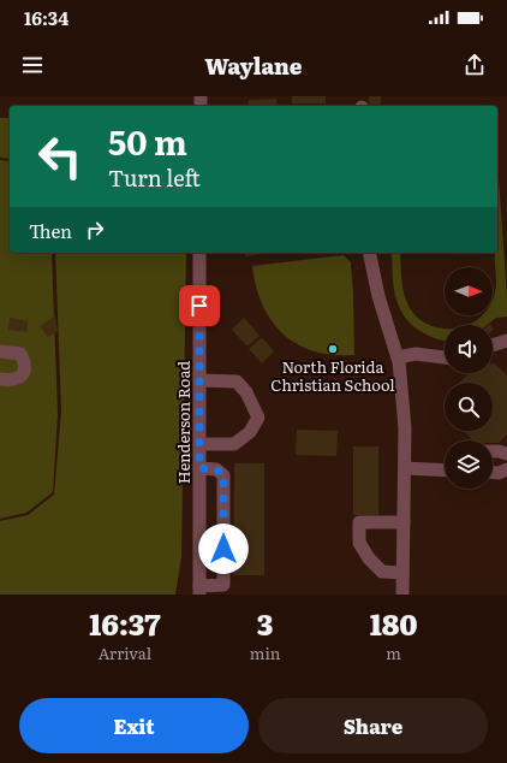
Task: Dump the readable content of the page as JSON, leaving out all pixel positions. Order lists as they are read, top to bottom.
{
  "streets": {
    "street": ["Henderson Road"]
  },
  "places": ["North Florida Christian School"],
  "north": "right",
  "page": {
    "status": "16:34",
    "header": "Waylane",
    "turn": ["50 m", "Turn left"],
    "then": "Then",
    "eta": [
      "16:37",
      "Arrival",
      "3",
      "min",
      "180",
      "m"
    ],
    "buttons": ["Exit", "Share"]
  }
}
